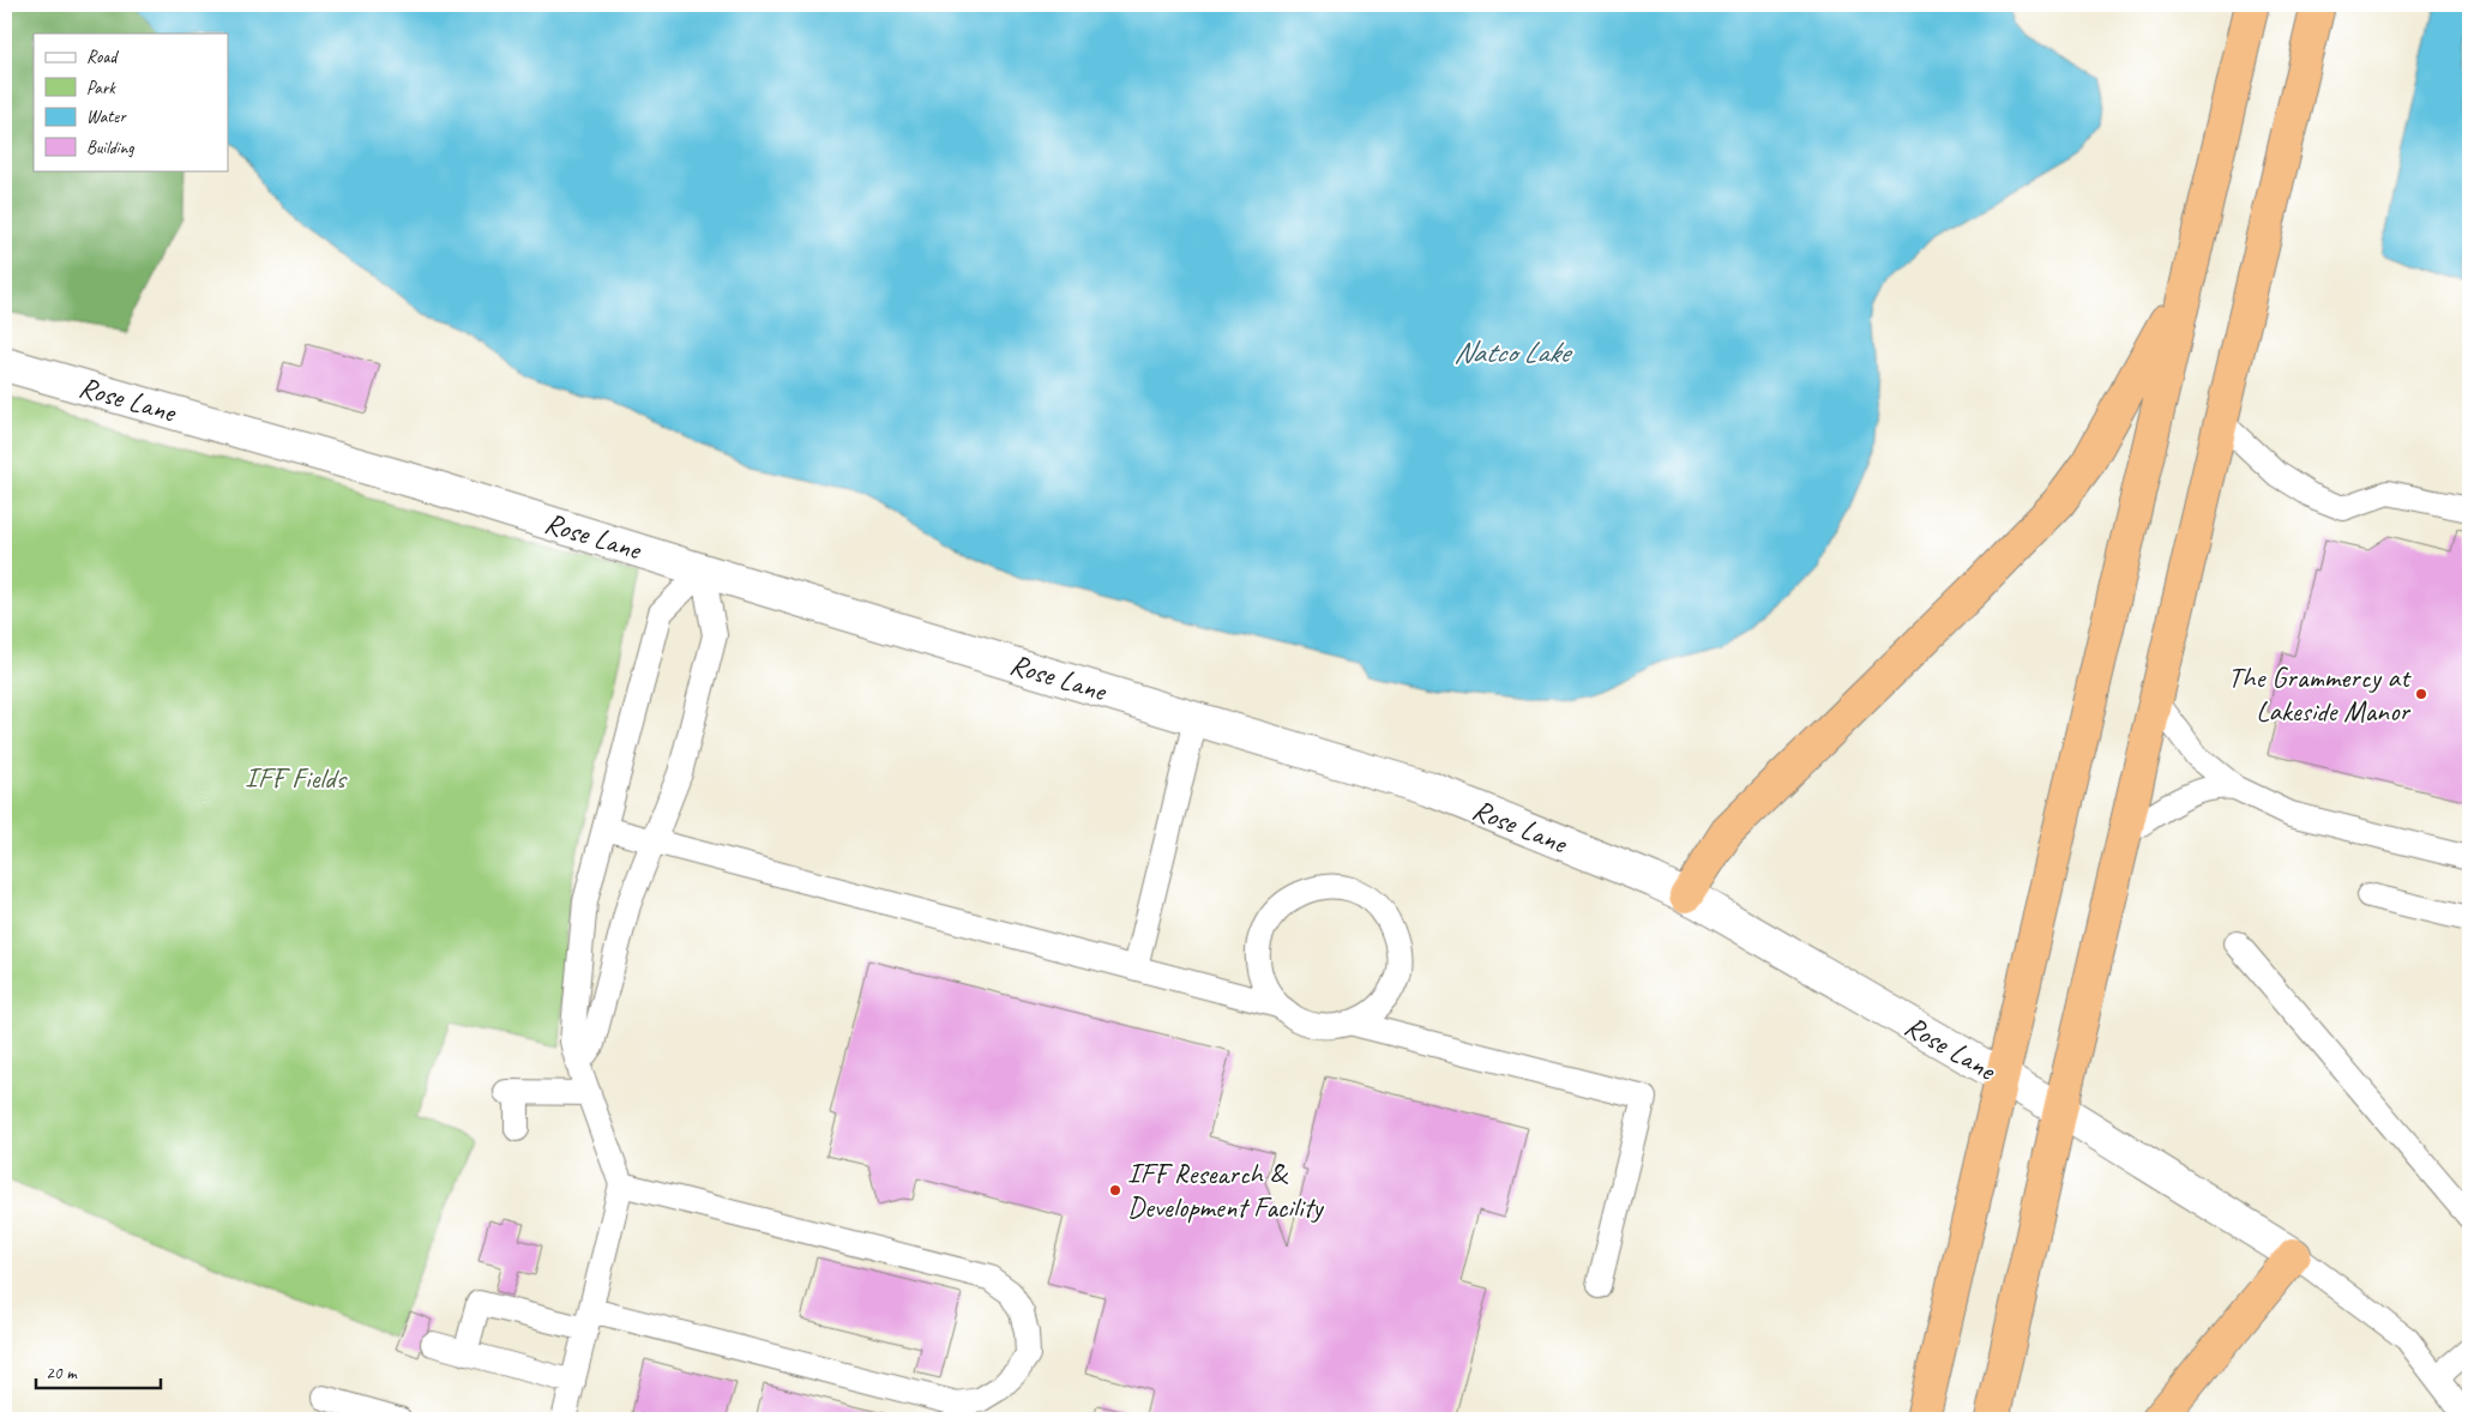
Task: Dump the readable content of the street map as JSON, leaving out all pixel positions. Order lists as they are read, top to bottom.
{
  "streets": {
    "street": ["Rose Lane"]
  },
  "water": ["Natco Lake"],
  "parks": ["IFF Fields"],
  "places": ["The Grammercy at Lakeside Manor", "IFF Research & Development Facility"],
  "legend": [
    "Road",
    "Park",
    "Water",
    "Building"
  ],
  "scale_bar": "20 m"
}
